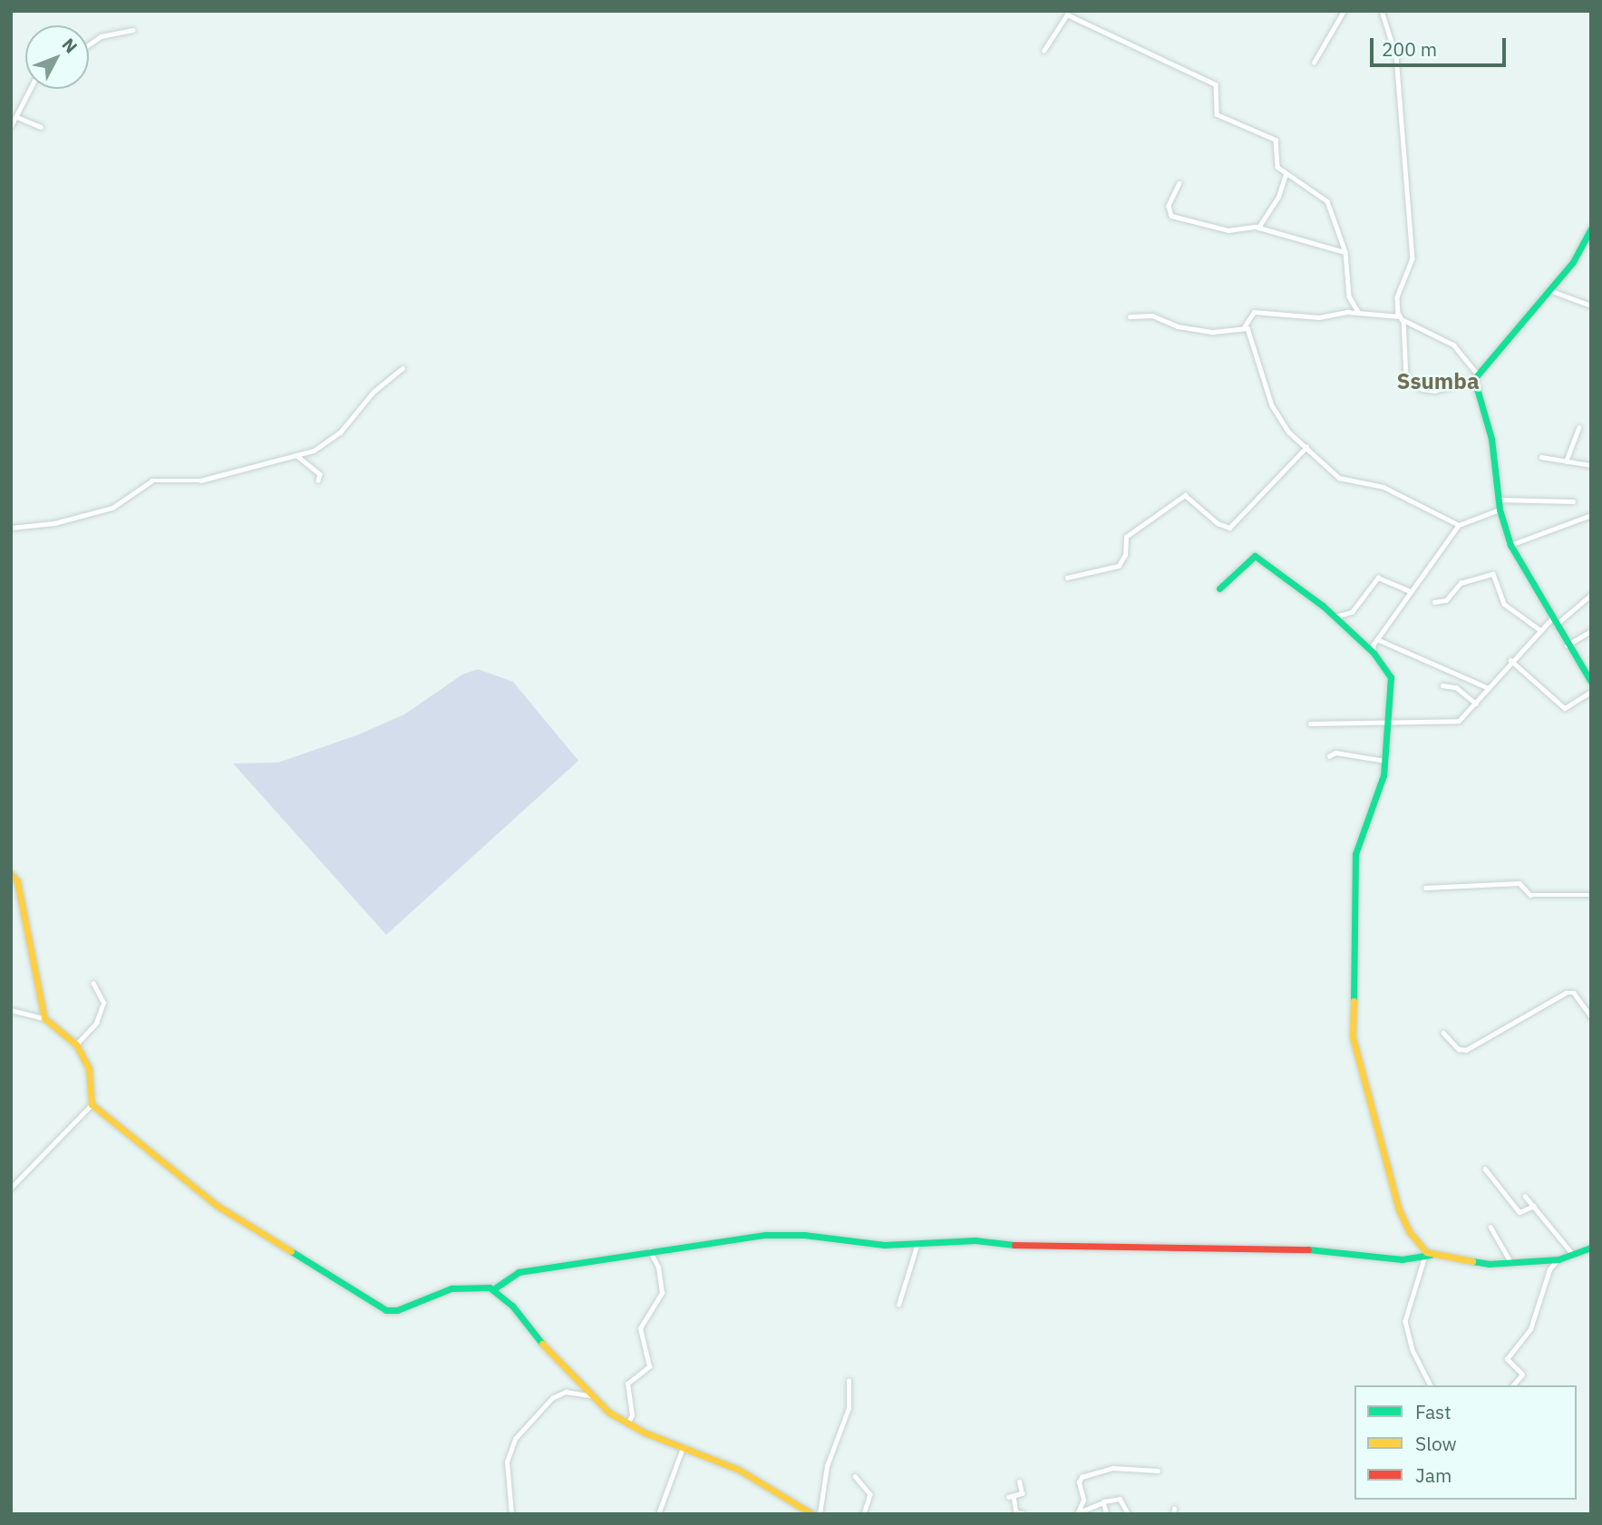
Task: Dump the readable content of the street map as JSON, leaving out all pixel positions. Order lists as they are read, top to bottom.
{
  "districts": ["Ssumba"],
  "legend": ["Fast", "Slow", "Jam"],
  "scale_bar": "200 m",
  "north": "top right"
}
